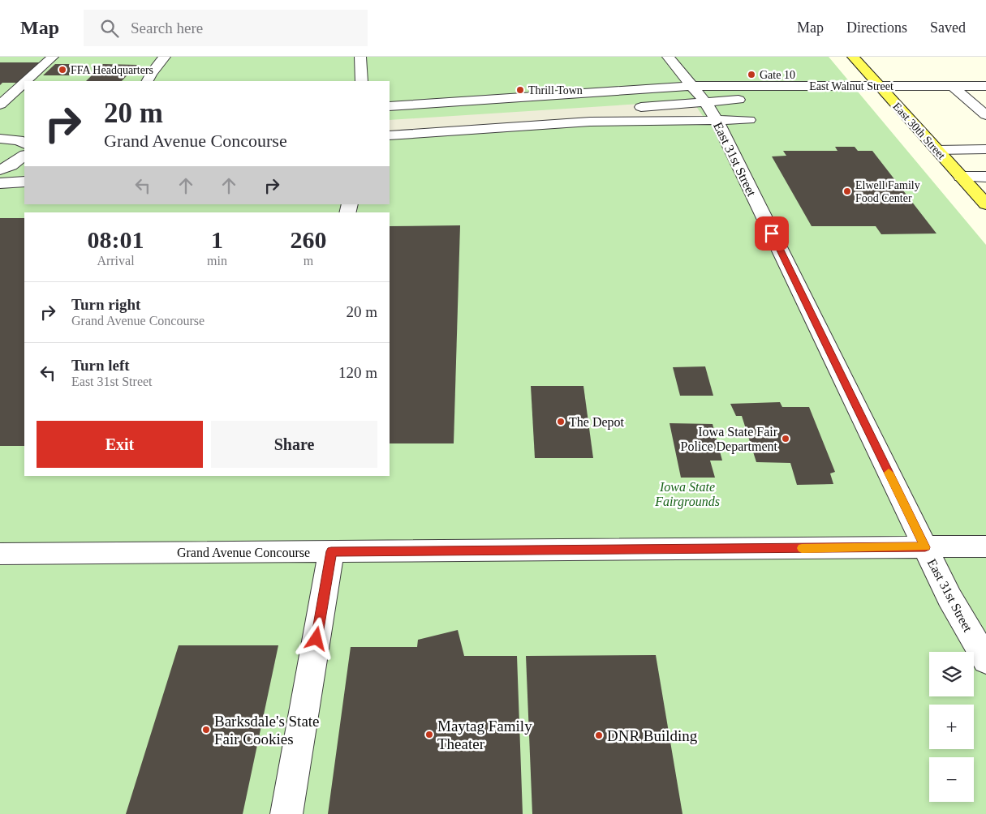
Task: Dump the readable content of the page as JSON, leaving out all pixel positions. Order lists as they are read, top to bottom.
{
  "streets": {
    "main road": ["East 30th Street"],
    "street": ["East Walnut Street", "East 31st Street", "Grand Avenue Concourse"]
  },
  "crossings": [
    ["East Walnut Street", "East 30th Street"],
    ["East Walnut Street", "East 31st Street"],
    ["East 31st Street", "Grand Avenue Concourse"]
  ],
  "parks": ["Iowa State Fairgrounds"],
  "places": [
    "FFA Headquarters",
    "Gate 10",
    "Thrill Town",
    "Elwell Family Food Center",
    "The Depot",
    "Iowa State Fair Police Department",
    "Barksdale's State Fair Cookies",
    "Maytag Family Theater",
    "DNR Building"
  ],
  "page": {
    "header": "Map",
    "search": "Search here",
    "nav": ["Map", "Directions", "Saved"],
    "turn": ["20 m", "Grand Avenue Concourse"],
    "eta": [
      "08:01",
      "Arrival",
      "1",
      "min",
      "260",
      "m"
    ],
    "list": [
      {
        "name": "Turn right",
        "note": "Grand Avenue Concourse",
        "value": "20 m"
      },
      {
        "name": "Turn left",
        "note": "East 31st Street",
        "value": "120 m"
      }
    ],
    "buttons": ["Exit", "Share"],
    "map_buttons": ["+", "−"]
  }
}
